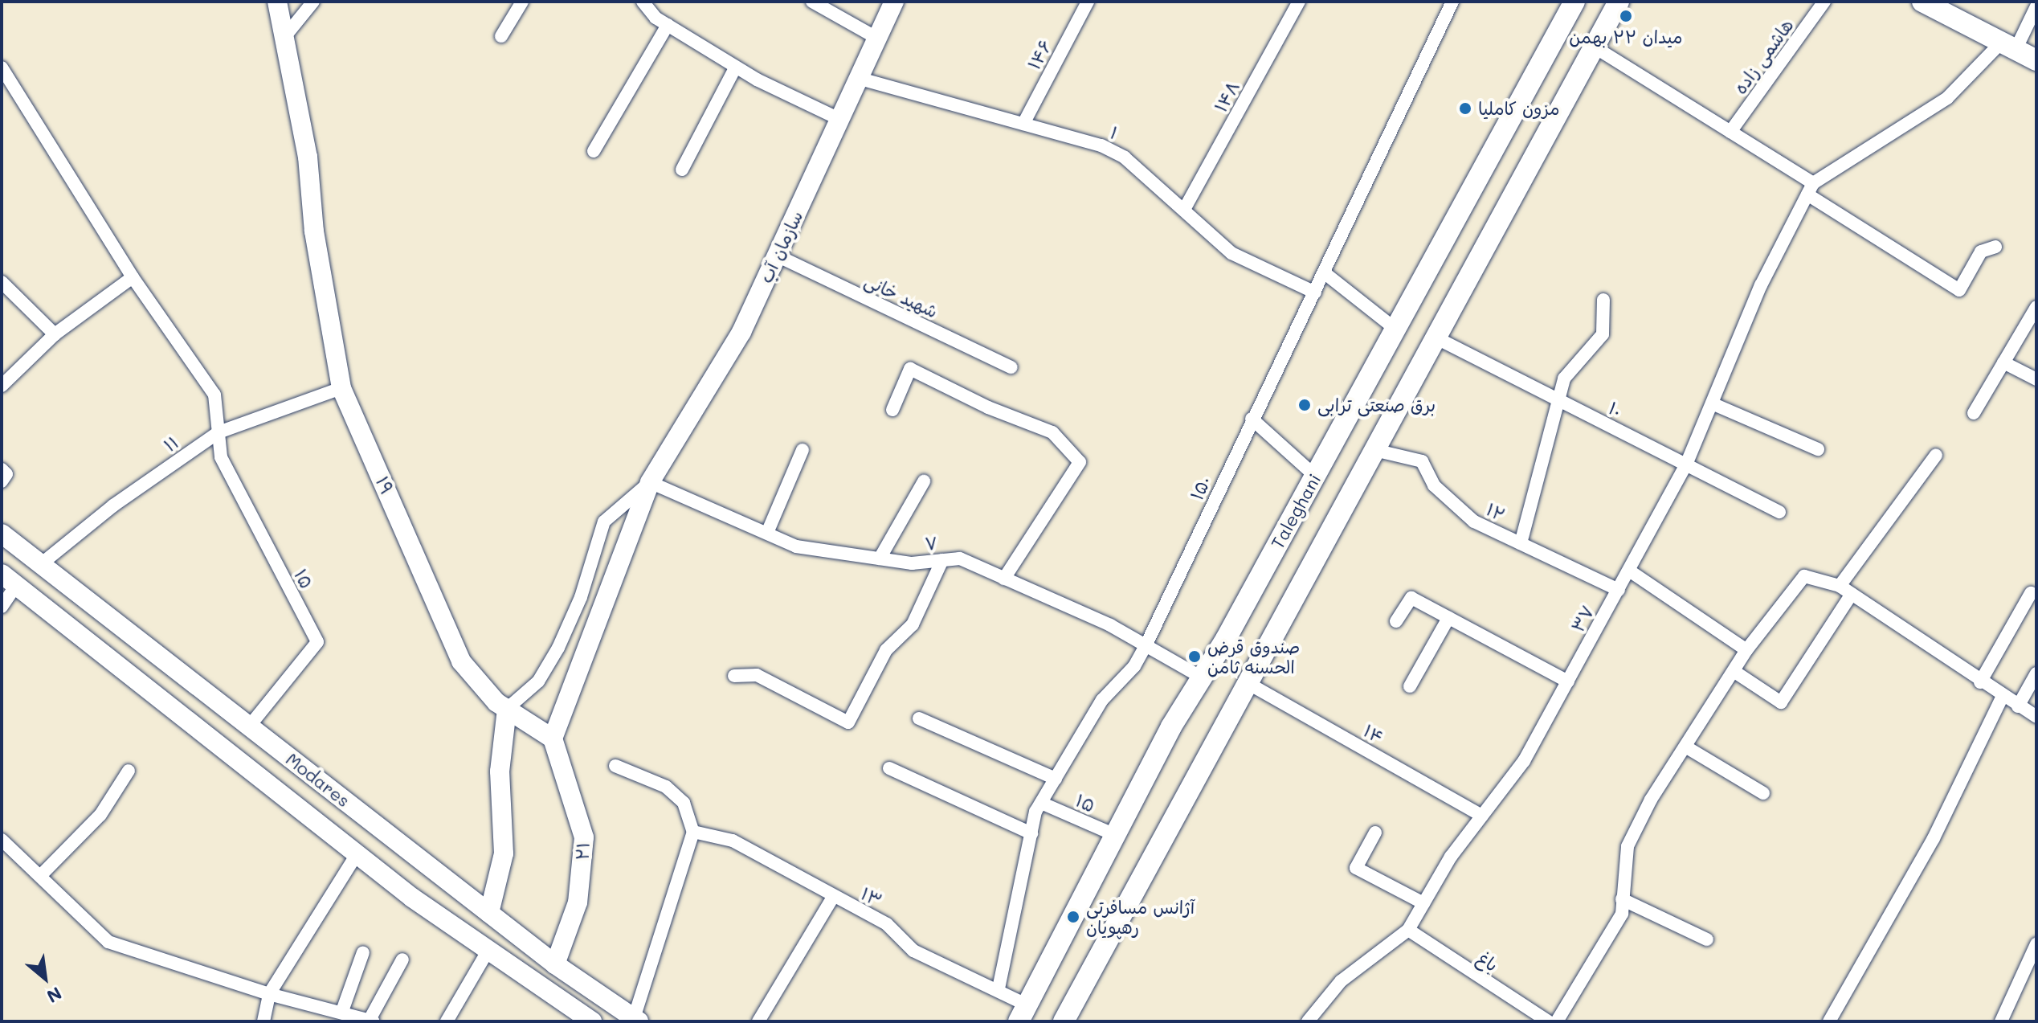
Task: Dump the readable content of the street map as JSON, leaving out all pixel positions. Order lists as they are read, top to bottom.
{
  "streets": {
    "main road": ["Taleghani"],
    "street": [
      "۱۴۶",
      "هاشمی زاده",
      "۱۴۸",
      "۱",
      "سازمان آب",
      "شهید خانی",
      "۱۰",
      "۱۱",
      "۱۹",
      "۱۵۰",
      "۱۲",
      "۷",
      "۱۵",
      "۳۷",
      "۱۴",
      "Modares",
      "۲۱",
      "۱۳",
      "باغ"
    ]
  },
  "crossings": [
    ["۱۴۶", "۱"],
    ["۱۴۸", "۱"],
    ["۱", "سازمان آب"],
    ["۱", "۱۵۰"],
    ["سازمان آب", "شهید خانی"],
    ["سازمان آب", "۱۹"],
    ["سازمان آب", "۷"],
    ["سازمان آب", "۲۱"],
    ["۱۰", "۳۷"],
    ["۱۱", "۱۹"],
    ["۱۱", "۱۵"],
    ["۱۱", "Modares"],
    ["۱۹", "۲۱"],
    ["۱۵۰", "۷"],
    ["۱۵۰", "۱۵"],
    ["۱۵۰", "۱۳"],
    ["Taleghani", "۷"],
    ["Taleghani", "۱۵"],
    ["Taleghani", "۱۳"],
    ["۱۲", "۳۷"],
    ["۱۵", "Modares"],
    ["۳۷", "۱۴"],
    ["۳۷", "باغ"],
    ["Modares", "۲۱"]
  ],
  "places": [
    "میدان ۲۲ بهمن",
    "مزون کاملیا",
    "برق صنعتی ترابی",
    "صندوق قرض الحسنه ثامن",
    "آژانس مسافرتی رهپویان"
  ],
  "north": "bottom right"
}
